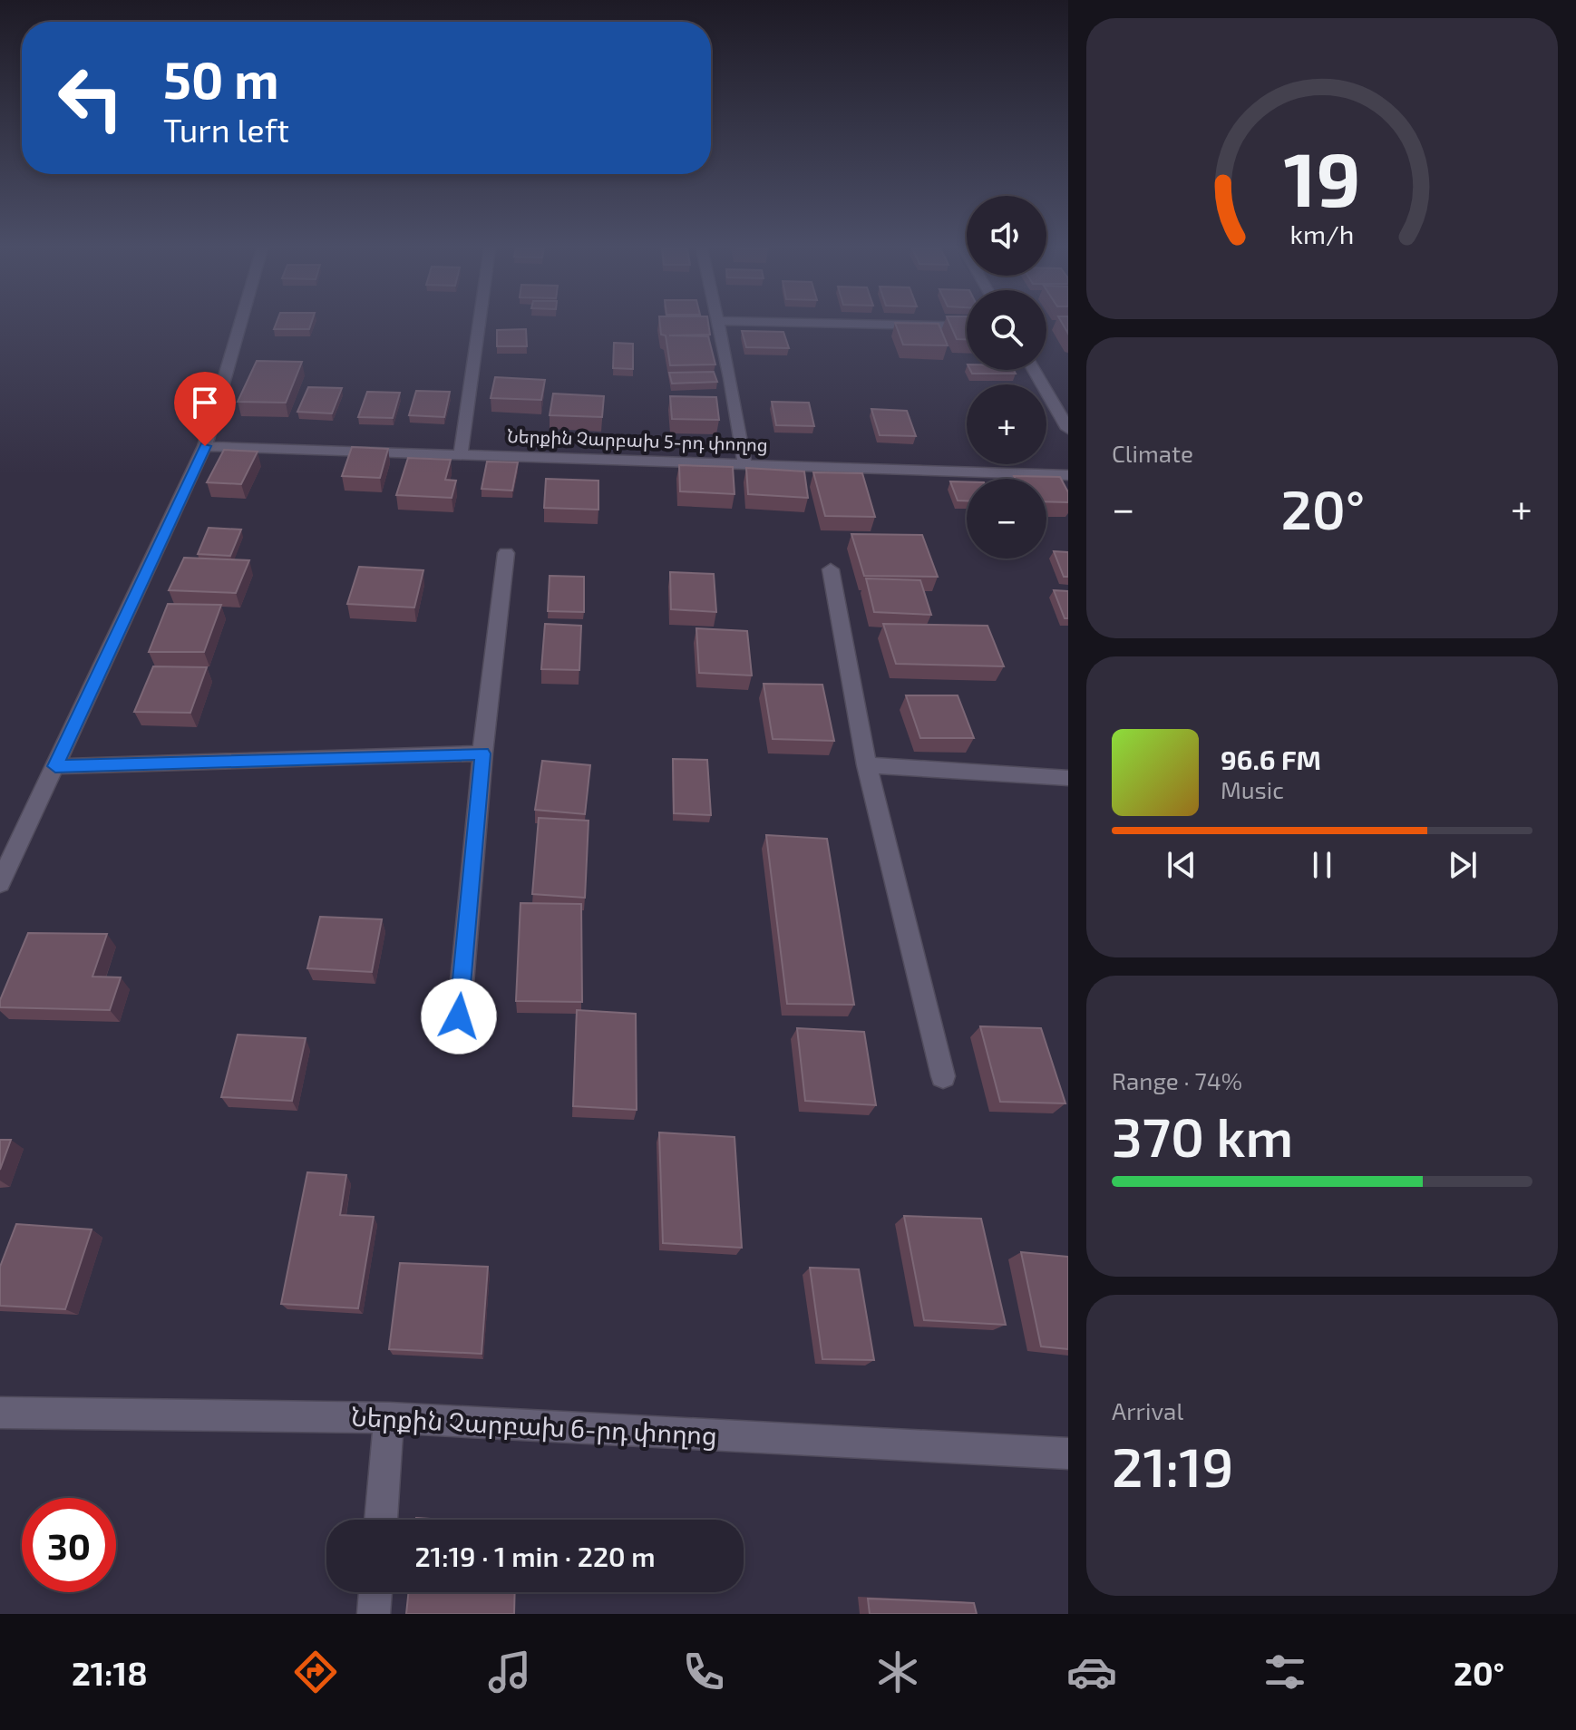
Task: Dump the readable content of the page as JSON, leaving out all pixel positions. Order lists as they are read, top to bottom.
{
  "streets": {
    "street": ["Ներքին Չարբախ 5-րդ փողոց", "Ներքին Չարբախ 6-րդ փողոց"]
  },
  "page": {
    "turn": ["50 m", "Turn left"],
    "map_buttons": ["+", "−"],
    "tile": [
      "Climate",
      ["Range · 74%", "370 km"],
      ["Arrival", "21:19"]
    ],
    "heat": ["−", "20°", "+"],
    "song": ["96.6 FM", "Music"],
    "limit": "30",
    "trip": "21:19 · 1 min · 220 m",
    "tabs": ["21:18", "20°"],
    "gauge": ["19", "km/h"]
  }
}
